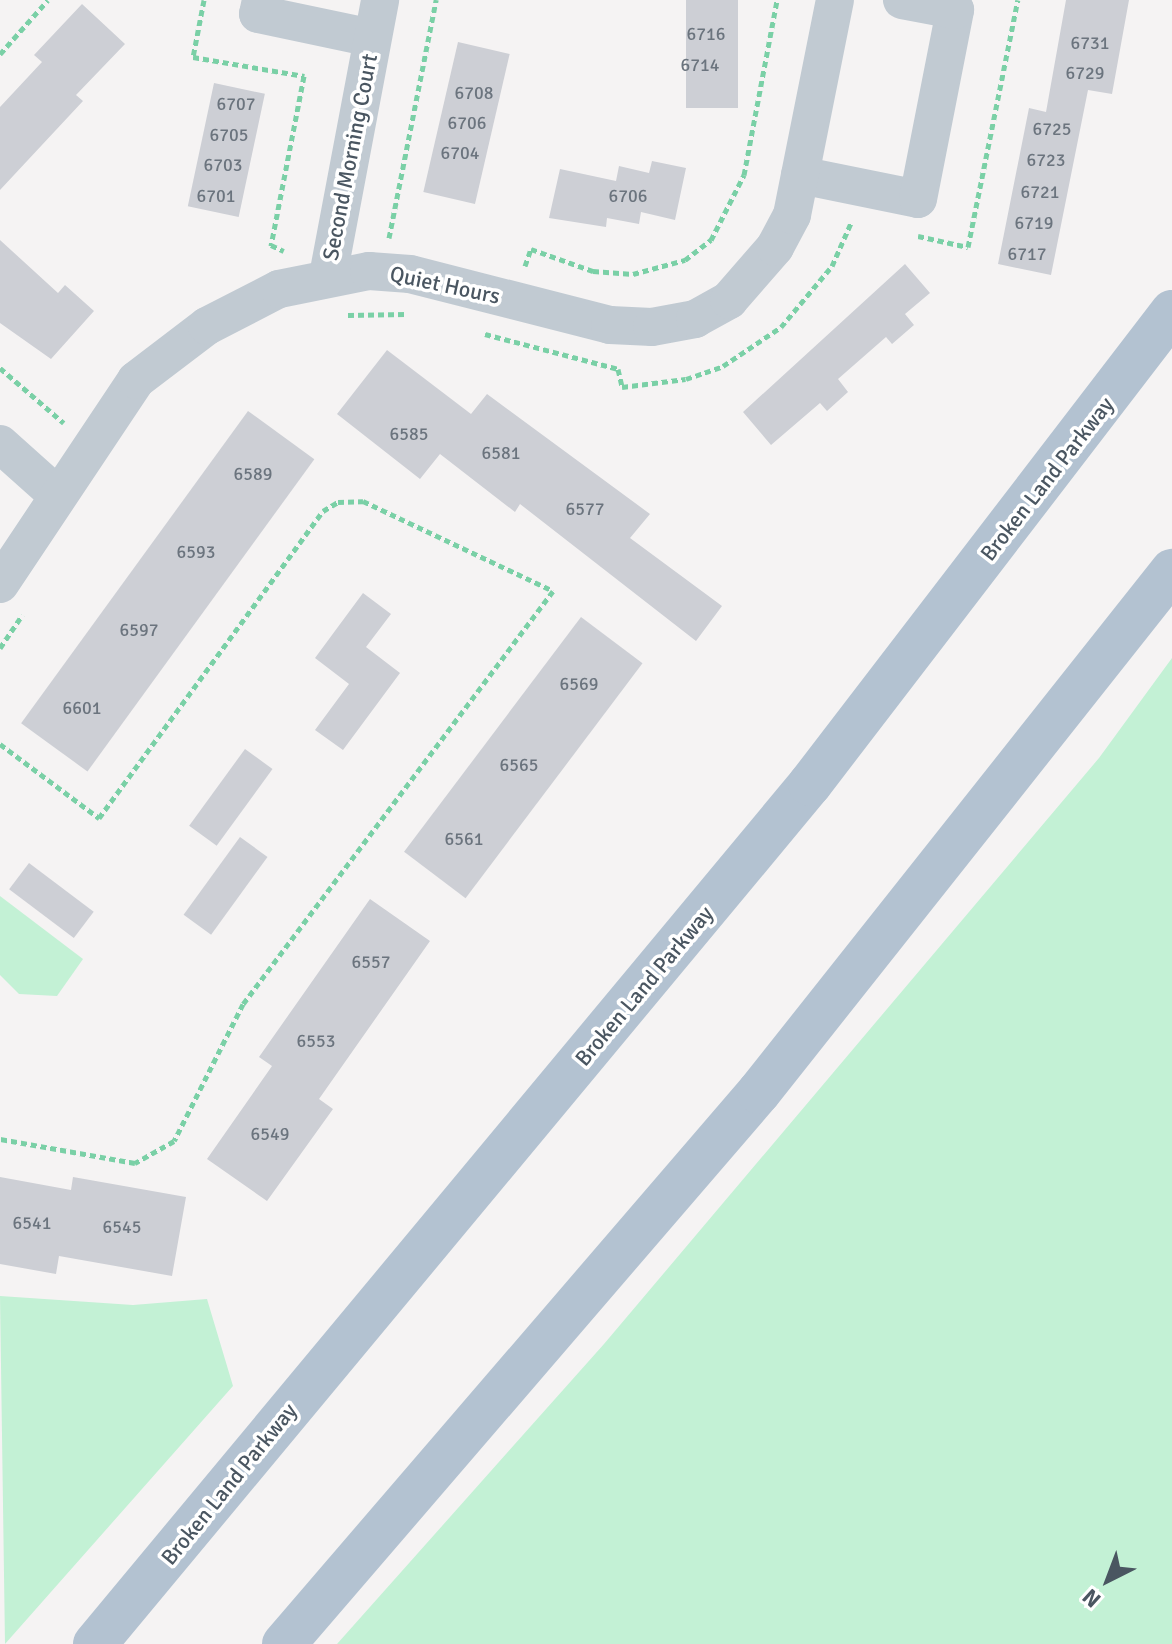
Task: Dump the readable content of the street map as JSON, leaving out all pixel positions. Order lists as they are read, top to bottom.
{
  "streets": {
    "main road": ["Broken Land Parkway"],
    "street": ["Second Morning Court", "Quiet Hours"]
  },
  "crossings": [
    ["Second Morning Court", "Quiet Hours"]
  ],
  "house_numbers": [
    "6716",
    "6731",
    "6714",
    "6729",
    "6708",
    "6707",
    "6706",
    "6725",
    "6705",
    "6704",
    "6723",
    "6703",
    "6721",
    "6701",
    "6706",
    "6719",
    "6717",
    "6585",
    "6581",
    "6589",
    "6577",
    "6593",
    "6597",
    "6569",
    "6601",
    "6565",
    "6561",
    "6557",
    "6553",
    "6549",
    "6541",
    "6545"
  ],
  "north": "bottom left"
}
